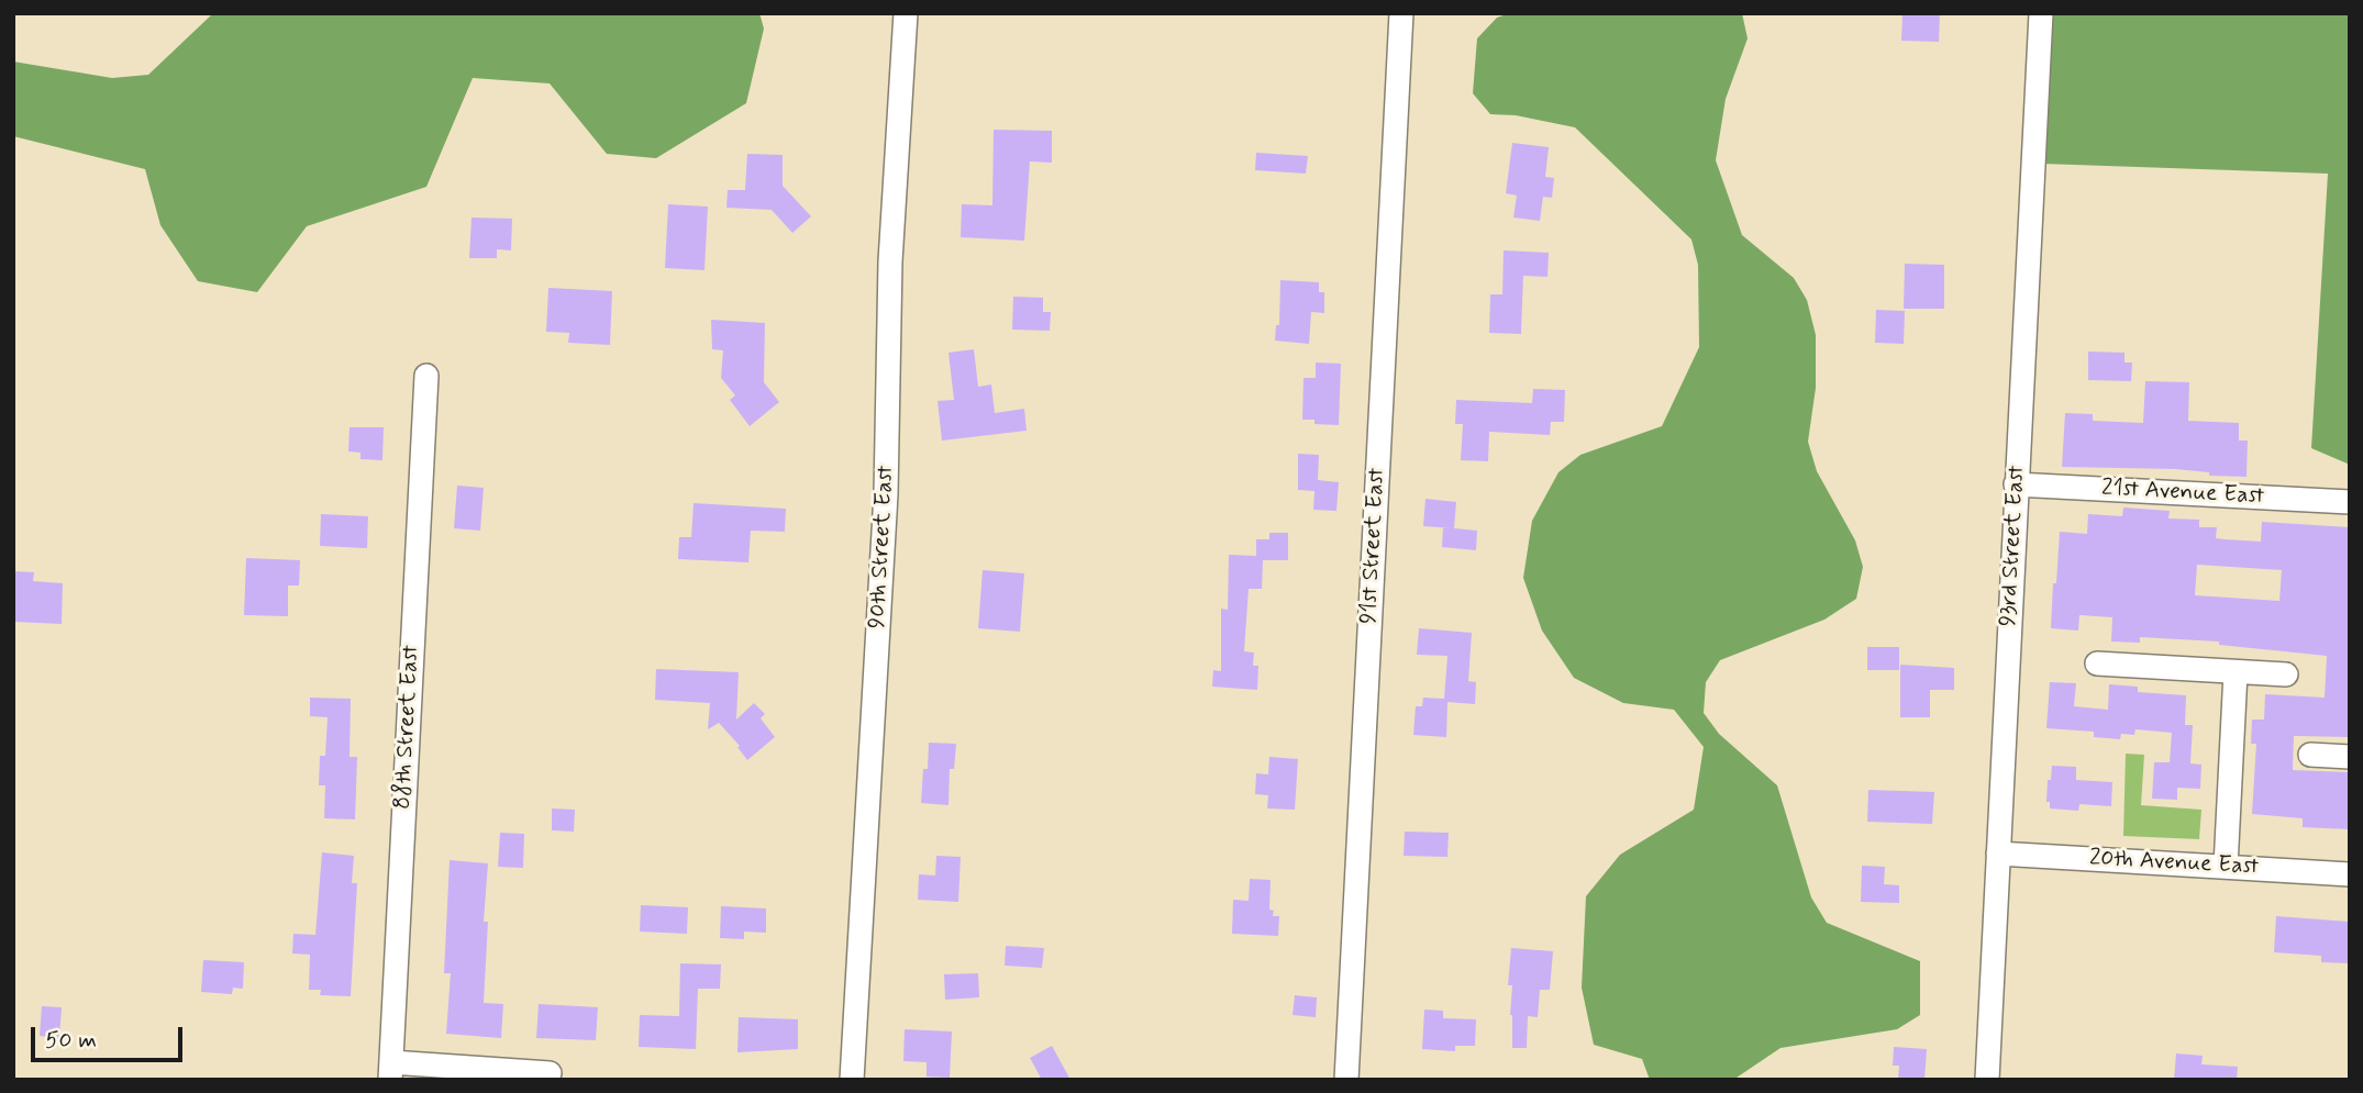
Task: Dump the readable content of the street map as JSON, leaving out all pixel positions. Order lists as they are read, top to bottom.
{
  "streets": {
    "street": [
      "21st Avenue East",
      "91st Street East",
      "93rd Street East",
      "90th Street East",
      "88th Street East",
      "20th Avenue East"
    ]
  },
  "crossings": [
    ["21st Avenue East", "93rd Street East"],
    ["93rd Street East", "20th Avenue East"]
  ],
  "scale_bar": "50 m"
}
